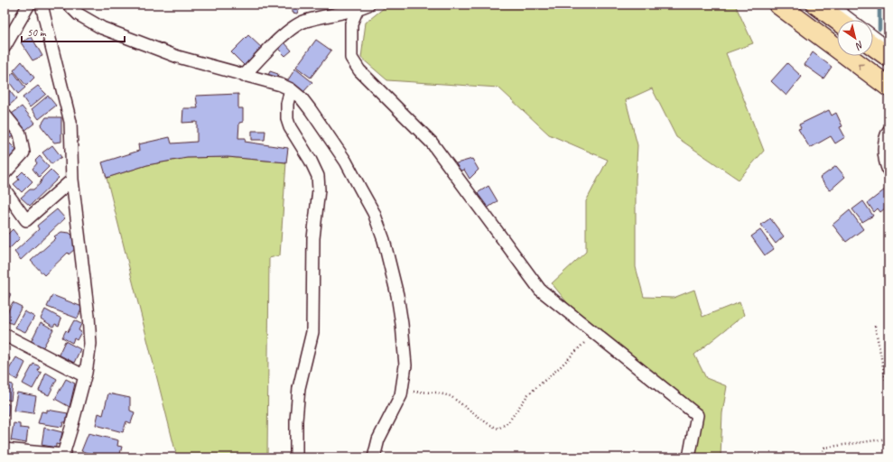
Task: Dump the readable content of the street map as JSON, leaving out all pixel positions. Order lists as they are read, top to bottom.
{
  "scale_bar": "50 m",
  "north": "bottom right"
}
